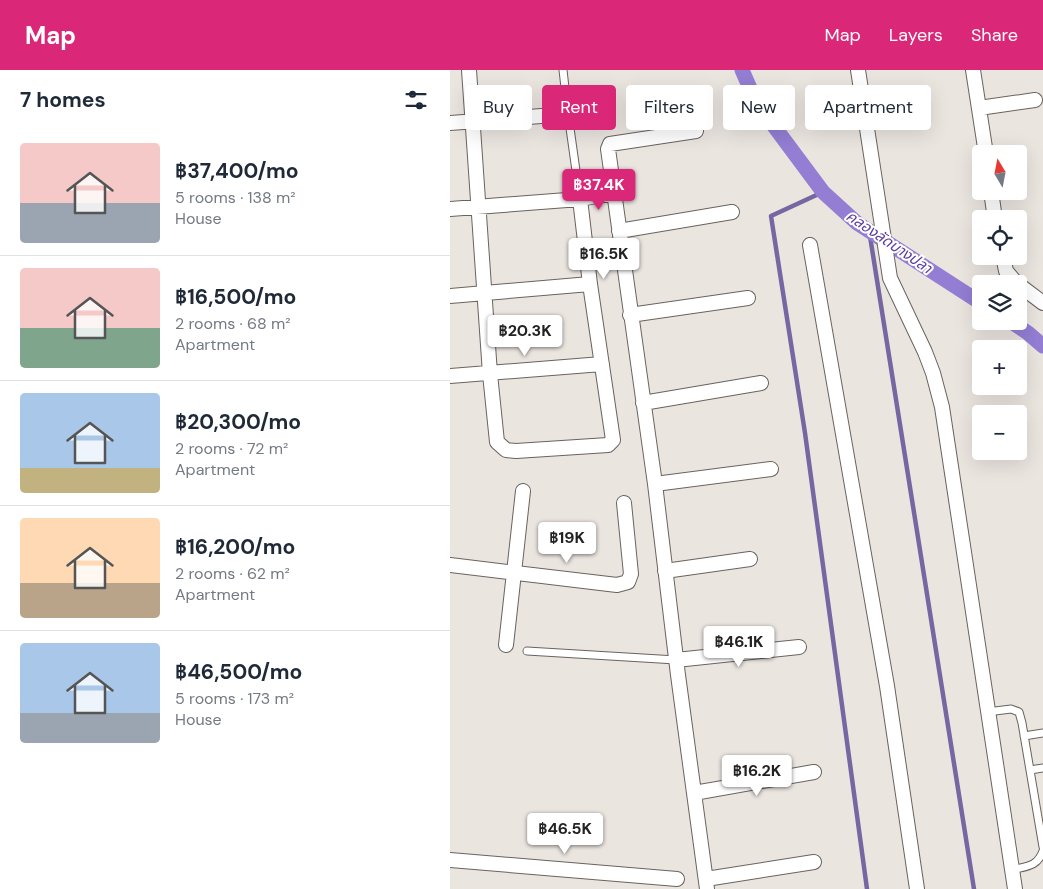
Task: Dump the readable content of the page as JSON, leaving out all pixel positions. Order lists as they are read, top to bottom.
{
  "water": ["คลองลัดบางปลา"],
  "north": "top",
  "page": {
    "header": "Map",
    "nav": ["Map", "Layers", "Share"],
    "heading": "7 homes",
    "chip": [
      "Buy",
      "Rent",
      "Filters",
      "New",
      "Apartment"
    ],
    "list": [
      {
        "name": "฿37,400/mo",
        "note": "5 rooms · 138 m² · House"
      },
      {
        "name": "฿16,500/mo",
        "note": "2 rooms · 68 m² · Apartment"
      },
      {
        "name": "฿20,300/mo",
        "note": "2 rooms · 72 m² · Apartment"
      },
      {
        "name": "฿16,200/mo",
        "note": "2 rooms · 62 m² · Apartment"
      },
      {
        "name": "฿46,500/mo",
        "note": "5 rooms · 173 m² · House"
      }
    ],
    "map_buttons": ["+", "−"],
    "price": [
      "฿37.4K",
      "฿16.5K",
      "฿20.3K",
      "฿19K",
      "฿46.1K",
      "฿16.2K",
      "฿46.5K"
    ]
  }
}
